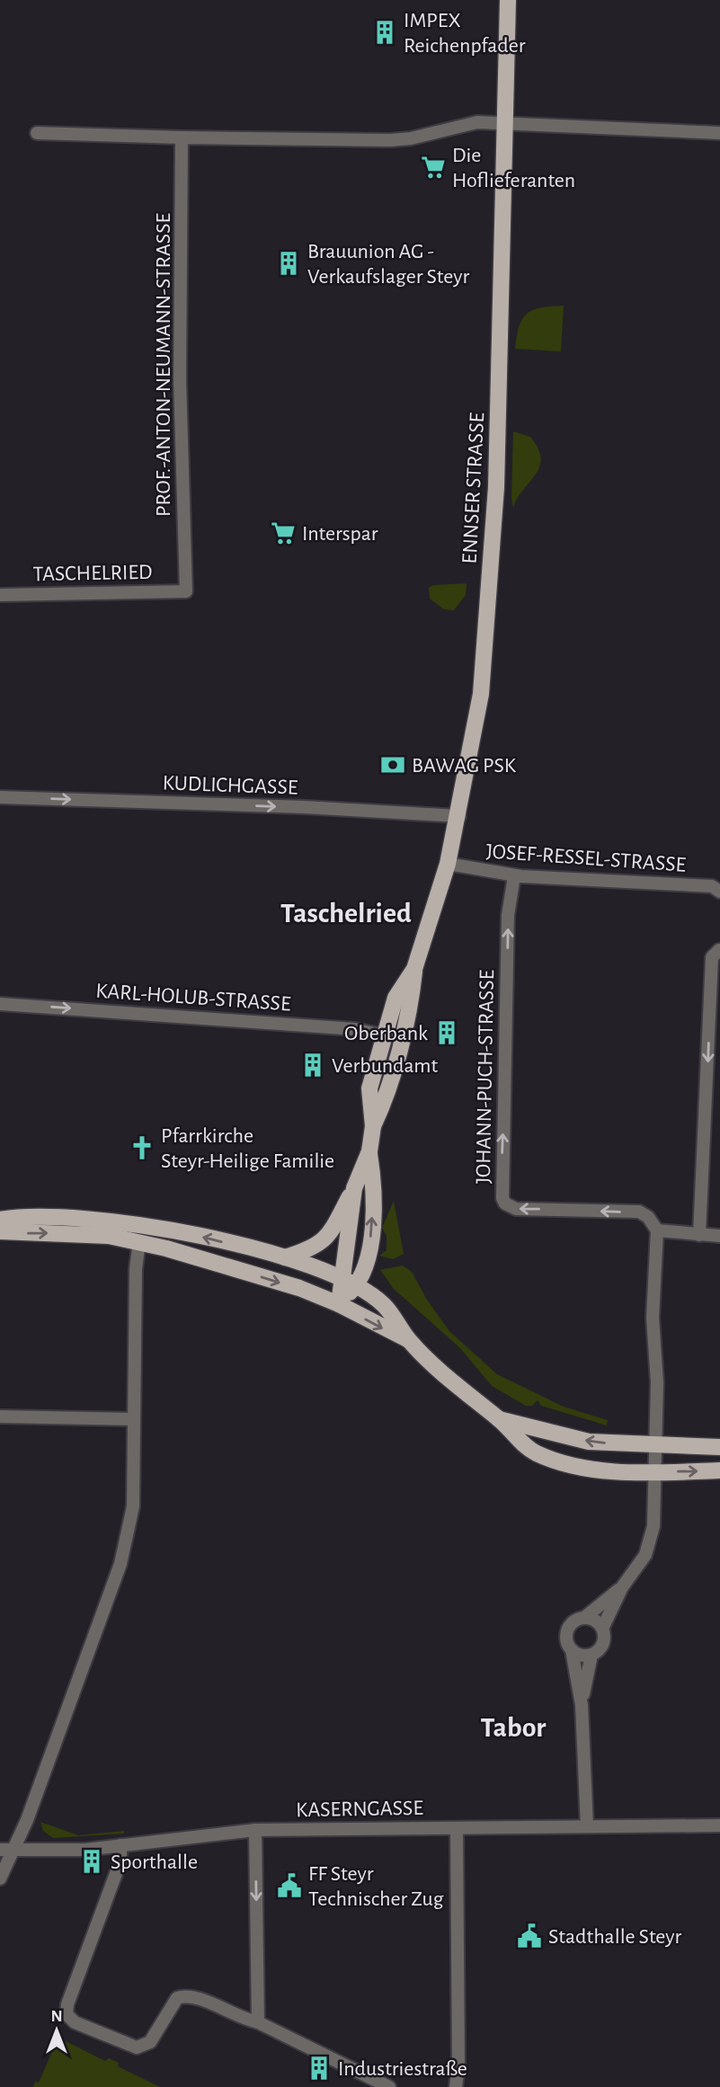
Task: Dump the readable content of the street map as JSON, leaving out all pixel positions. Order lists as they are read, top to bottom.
{
  "streets": {
    "main road": ["ENNSER STRASSE"],
    "street": [
      "PROF.-ANTON-NEUMANN-STRASSE",
      "TASCHELRIED",
      "KUDLICHGASSE",
      "JOSEF-RESSEL-STRASSE",
      "KARL-HOLUB-STRASSE",
      "JOHANN-PUCH-STRASSE",
      "KASERNGASSE"
    ]
  },
  "crossings": [
    ["PROF.-ANTON-NEUMANN-STRASSE", "TASCHELRIED"],
    ["ENNSER STRASSE", "KUDLICHGASSE"],
    ["ENNSER STRASSE", "JOSEF-RESSEL-STRASSE"],
    ["ENNSER STRASSE", "KARL-HOLUB-STRASSE"],
    ["JOSEF-RESSEL-STRASSE", "JOHANN-PUCH-STRASSE"]
  ],
  "one_way": ["KUDLICHGASSE", "KARL-HOLUB-STRASSE"],
  "districts": ["Taschelried", "Tabor"],
  "places": {
    "building": [
      "IMPEX Reichenpfader",
      "Brauunion AG - Verkaufslager Steyr",
      "Oberbank",
      "Verbundamt",
      "Sporthalle",
      "Industriestraße"
    ],
    "supermarket": ["Die Hoflieferanten", "Interspar"],
    "bank": ["BAWAG PSK"],
    "church": ["Pfarrkirche Steyr-Heilige Familie"],
    "public building": ["FF Steyr Technischer Zug", "Stadthalle Steyr"]
  },
  "north": "top"
}
